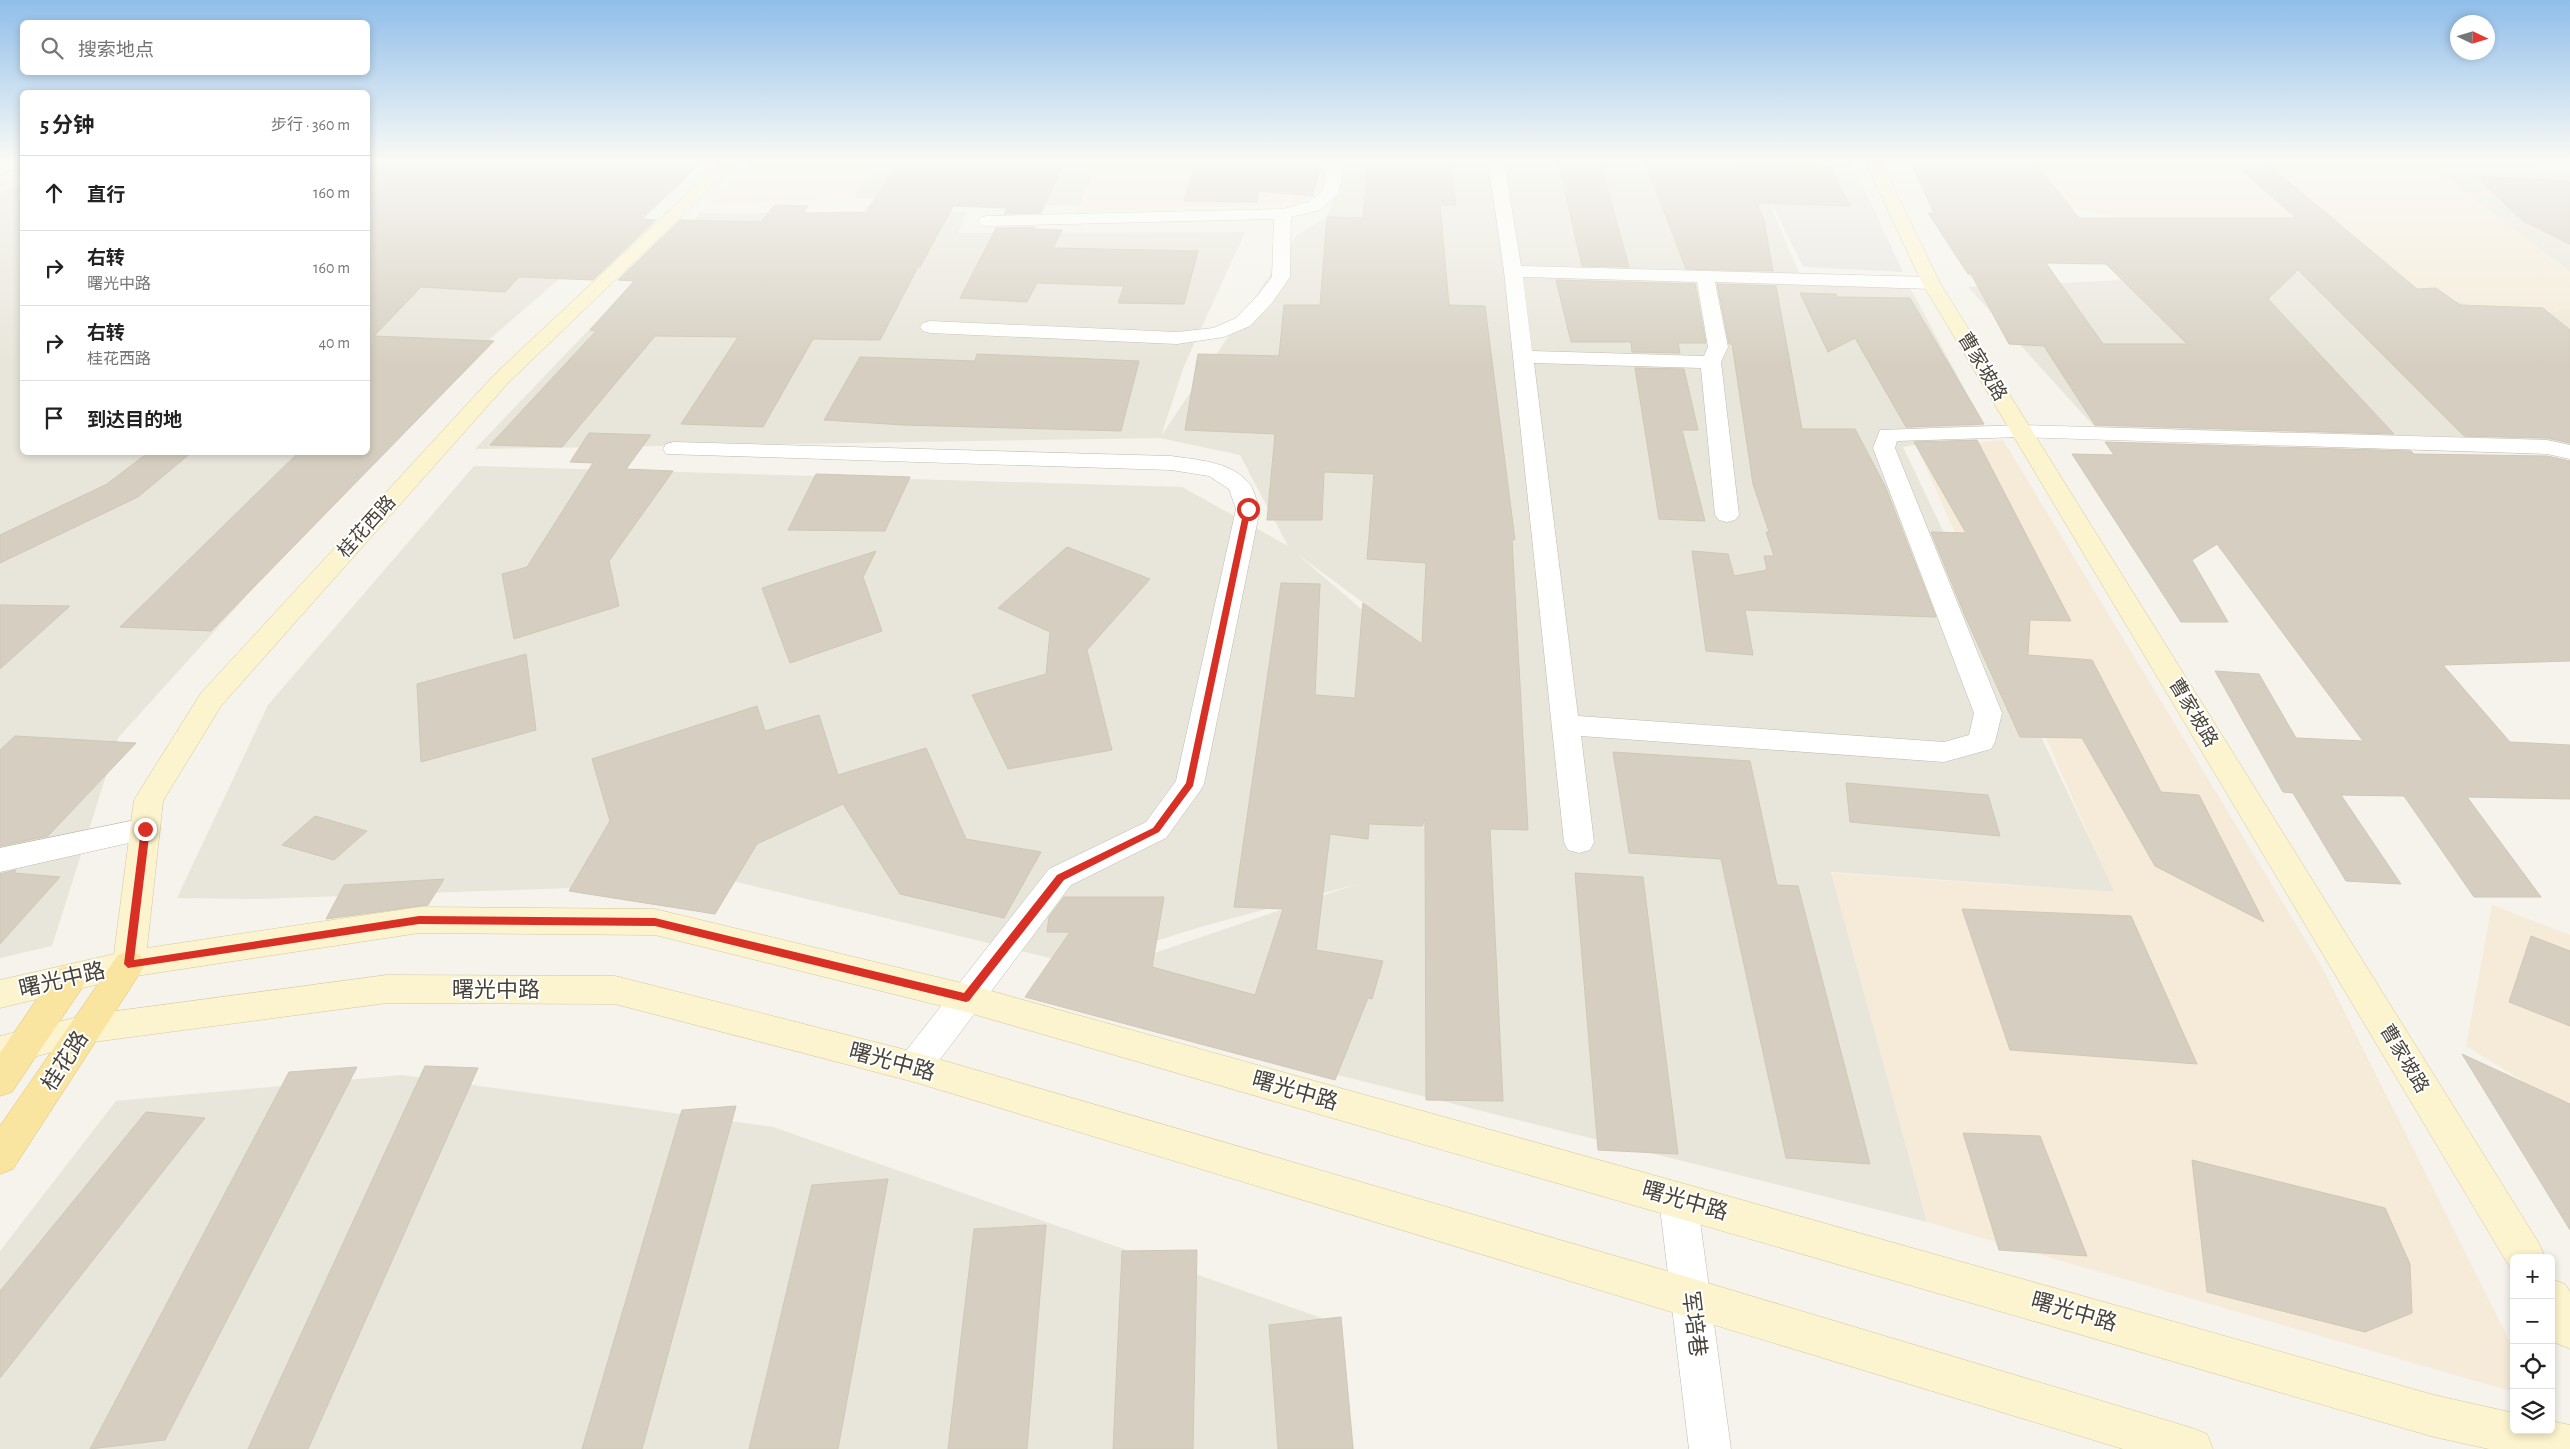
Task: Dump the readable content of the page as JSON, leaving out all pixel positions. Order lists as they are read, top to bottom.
{
  "streets": {
    "main road": ["桂花路"],
    "street": [
      "曹家坡路",
      "桂花西路",
      "曙光中路",
      "军培巷"
    ]
  },
  "crossings": [
    ["桂花西路", "曙光中路"],
    ["桂花西路", "桂花路"],
    ["曙光中路", "桂花路"],
    ["曙光中路", "军培巷"]
  ],
  "north": "right",
  "page": {
    "search": "搜索地点",
    "heading": ["5 分钟", "步行 · 360 m"],
    "list": [
      ["直行", "160 m"],
      ["右转", "曙光中路", "160 m"],
      ["右转", "桂花西路", "40 m"],
      "到达目的地"
    ],
    "map_buttons": ["+", "−"]
  }
}
